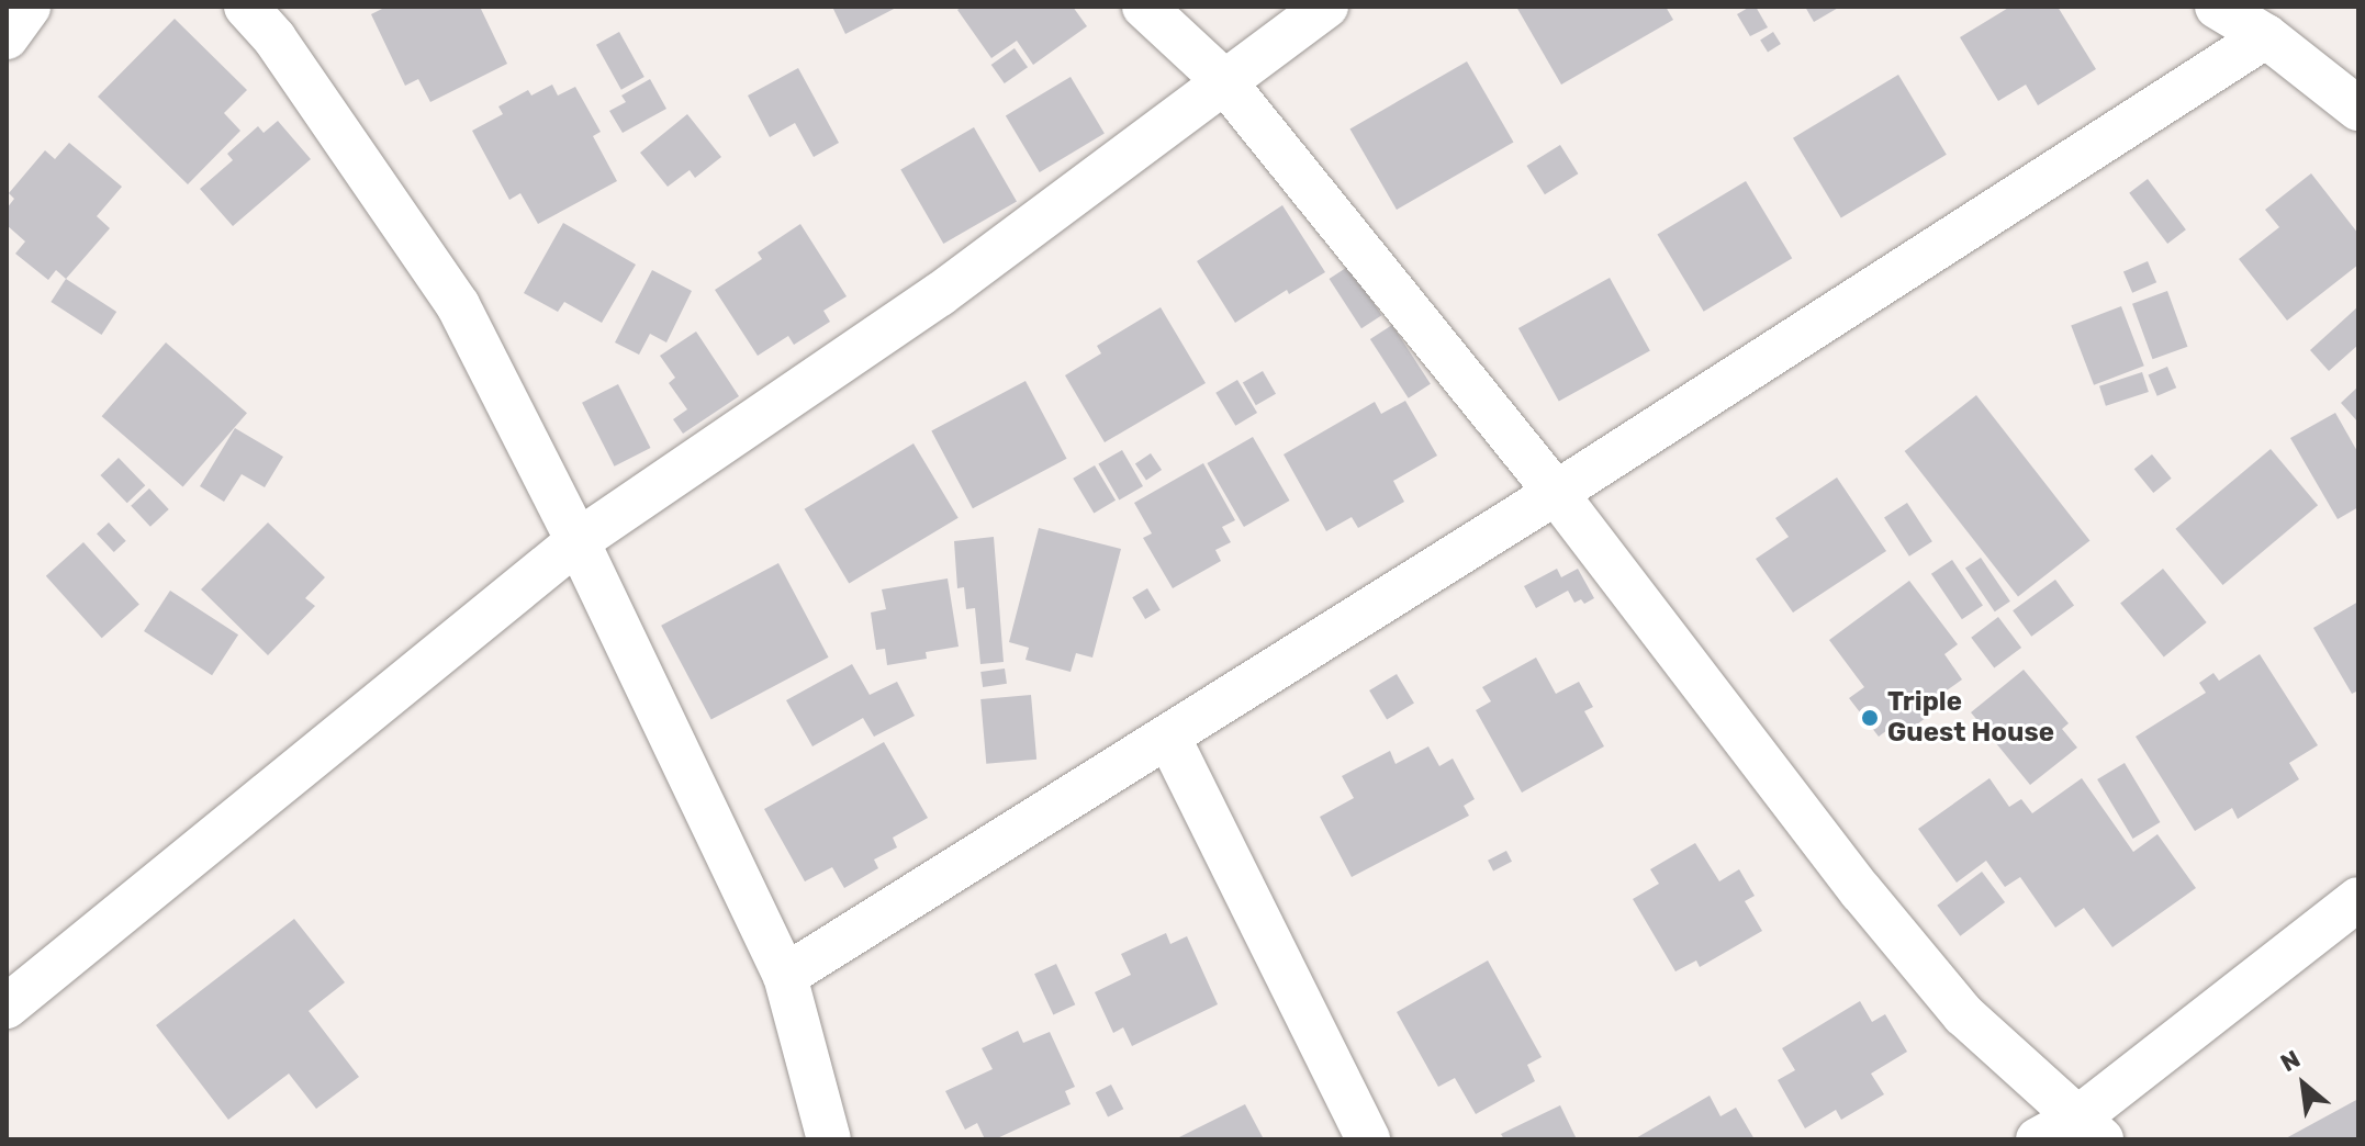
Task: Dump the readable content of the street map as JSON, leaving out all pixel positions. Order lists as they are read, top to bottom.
{
  "places": ["Triple Guest House"],
  "north": "top left"
}
